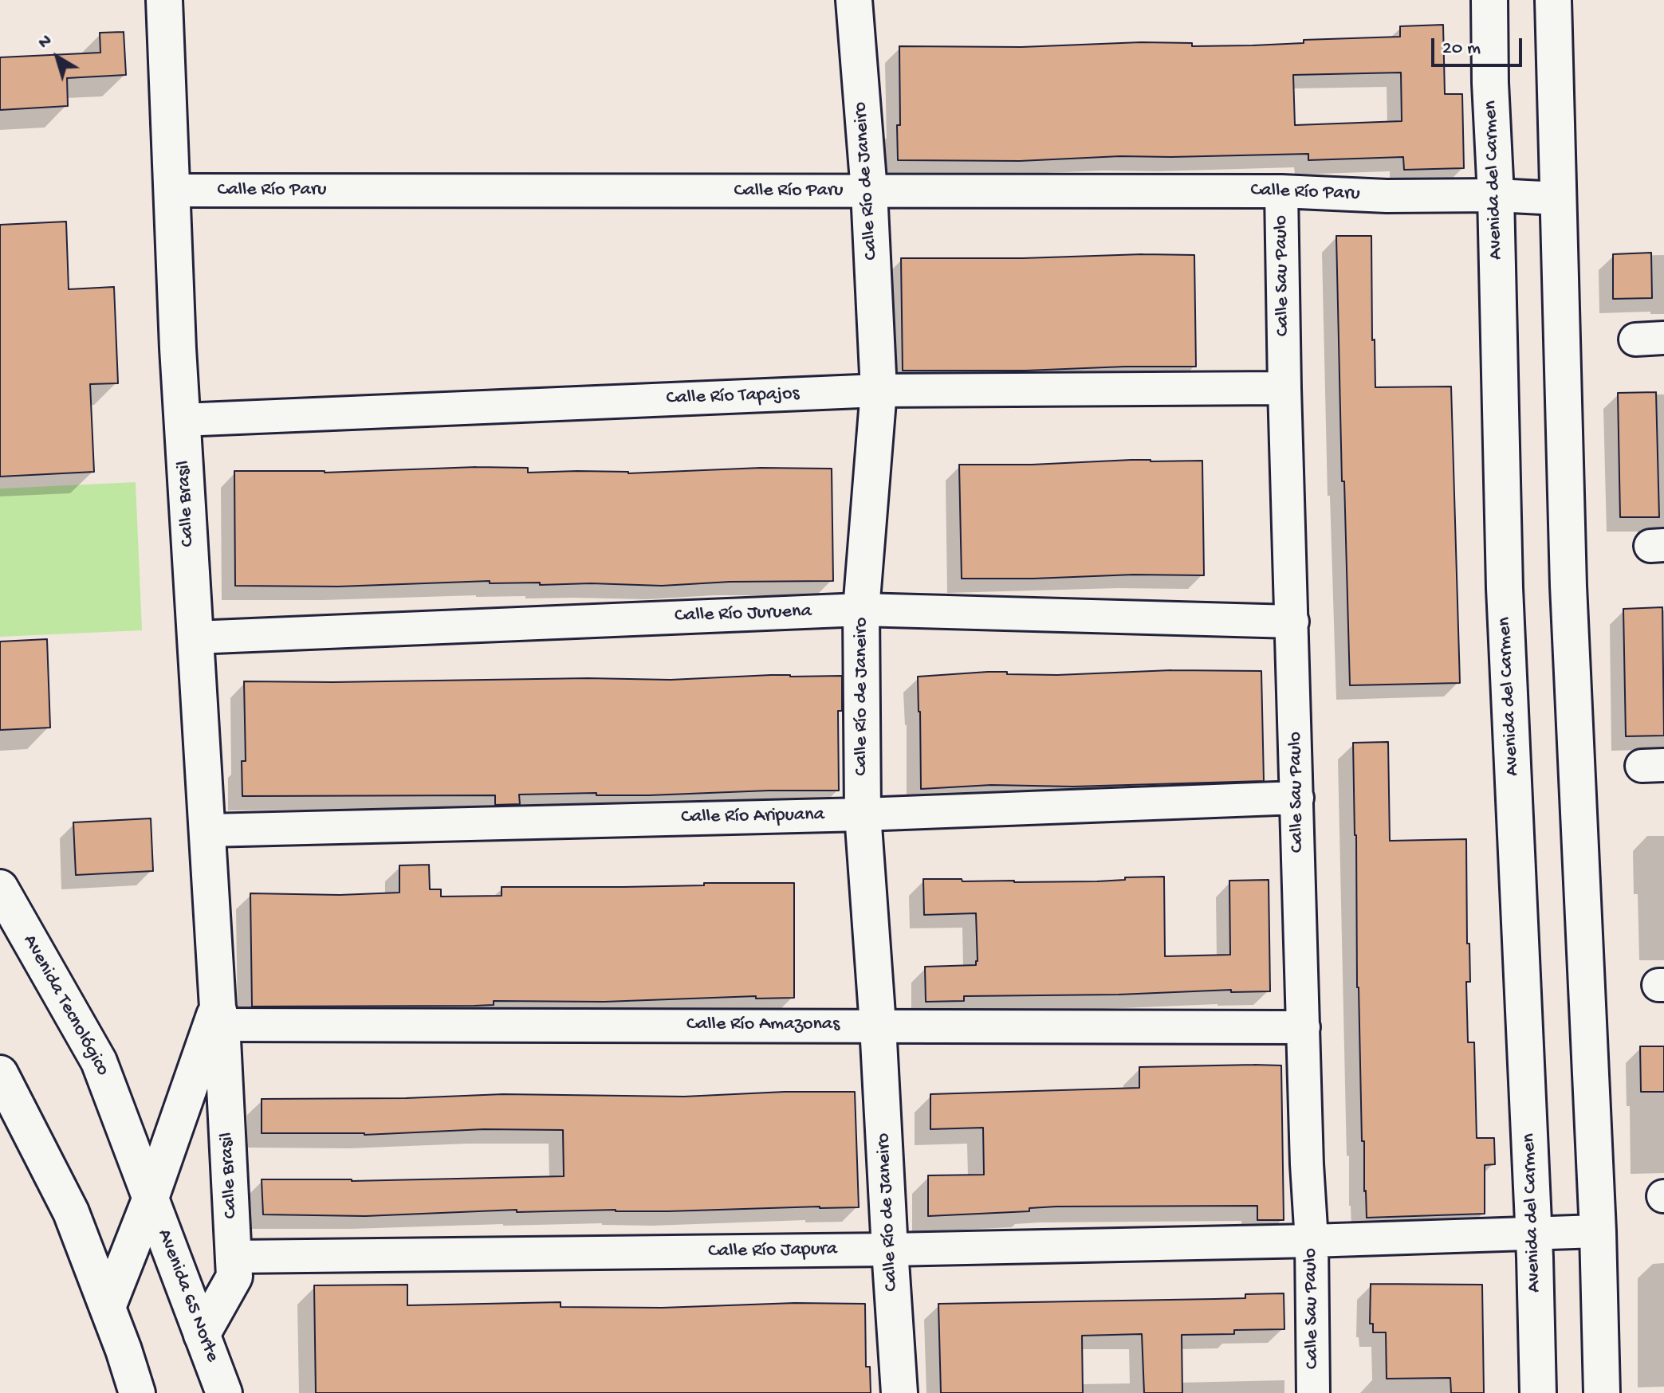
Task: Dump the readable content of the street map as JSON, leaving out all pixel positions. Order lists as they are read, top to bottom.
{
  "streets": {
    "street": [
      "Avenida del Carmen",
      "Calle Río de Janeiro",
      "Calle Río Paru",
      "Calle Sau Paulo",
      "Calle Río Tapajos",
      "Calle Brasil",
      "Calle Río Juruena",
      "Calle Río Aripuana",
      "Avenida Tecnológico",
      "Calle Río Amazonas",
      "Calle Río Japura",
      "Avenida 65 Norte"
    ]
  },
  "crossings": [
    ["Avenida del Carmen", "Calle Río Paru"],
    ["Avenida del Carmen", "Calle Río Japura"],
    ["Calle Río de Janeiro", "Calle Río Paru"],
    ["Calle Río de Janeiro", "Calle Río Tapajos"],
    ["Calle Río de Janeiro", "Calle Río Juruena"],
    ["Calle Río de Janeiro", "Calle Río Aripuana"],
    ["Calle Río de Janeiro", "Calle Río Amazonas"],
    ["Calle Río de Janeiro", "Calle Río Japura"],
    ["Calle Río Paru", "Calle Sau Paulo"],
    ["Calle Río Paru", "Calle Brasil"],
    ["Calle Sau Paulo", "Calle Río Tapajos"],
    ["Calle Sau Paulo", "Calle Río Juruena"],
    ["Calle Sau Paulo", "Calle Río Aripuana"],
    ["Calle Sau Paulo", "Calle Río Amazonas"],
    ["Calle Sau Paulo", "Calle Río Japura"],
    ["Calle Río Tapajos", "Calle Brasil"],
    ["Calle Brasil", "Calle Río Juruena"],
    ["Calle Brasil", "Calle Río Aripuana"],
    ["Calle Brasil", "Calle Río Amazonas"],
    ["Calle Brasil", "Calle Río Japura"],
    ["Calle Brasil", "Avenida 65 Norte"],
    ["Avenida Tecnológico", "Avenida 65 Norte"],
    ["Calle Río Amazonas", "Avenida 65 Norte"]
  ],
  "scale_bar": "20 m",
  "north": "top left"
}
